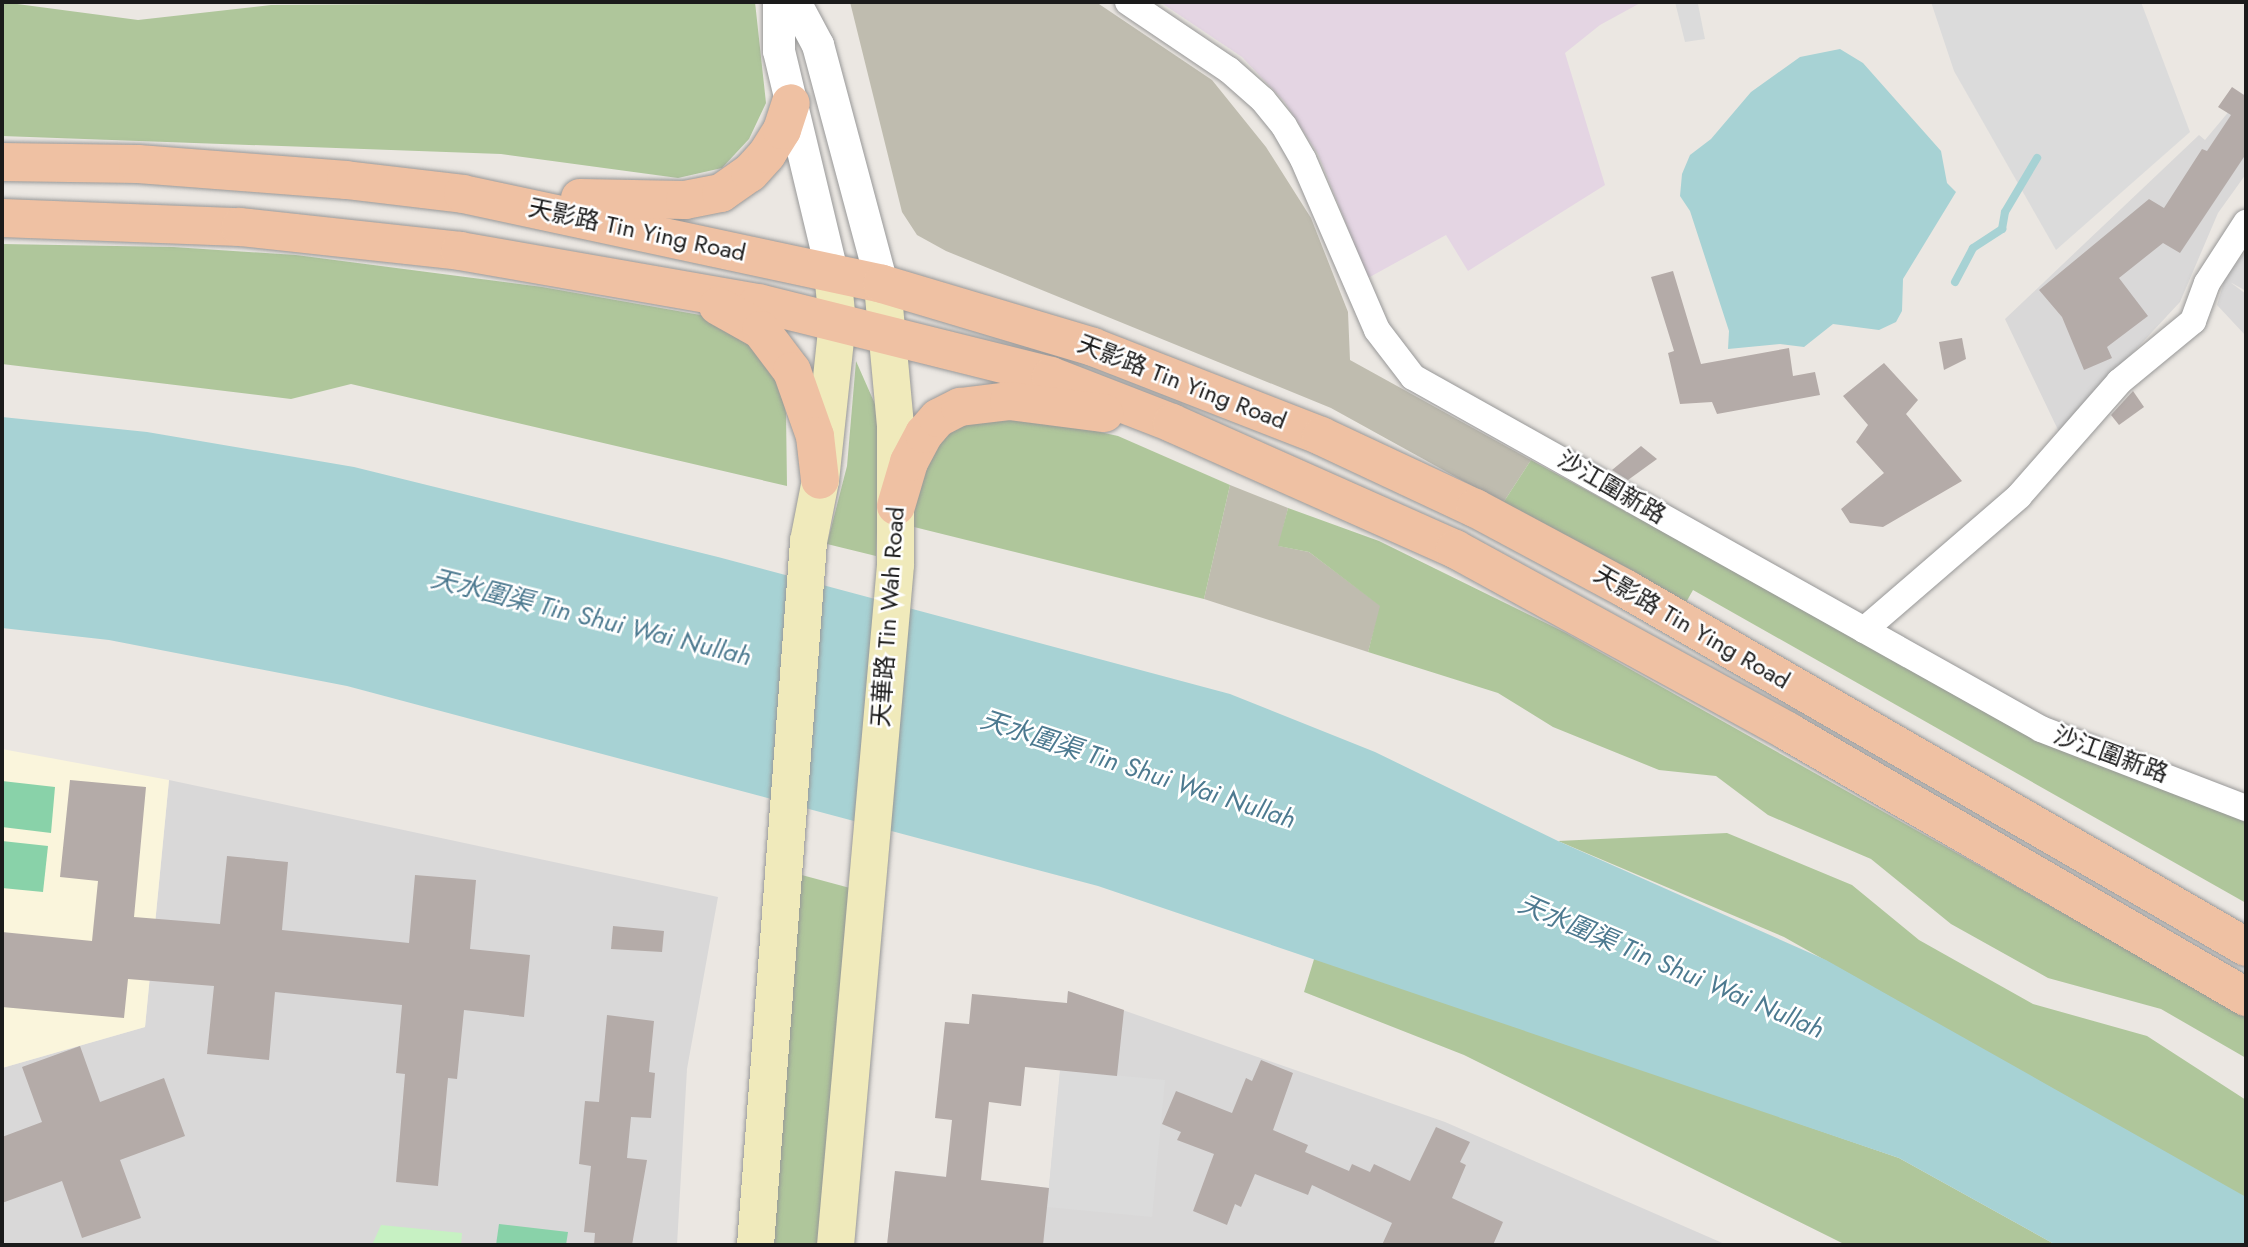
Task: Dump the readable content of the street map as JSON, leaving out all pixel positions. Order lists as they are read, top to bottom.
{
  "streets": {
    "main road": ["天影路 Tin Ying Road", "天華路 Tin Wah Road"],
    "street": ["沙江圍新路"]
  },
  "crossings": [
    ["天影路 Tin Ying Road", "天華路 Tin Wah Road"]
  ],
  "water": ["天水圍渠 Tin Shui Wai Nullah"]
}
